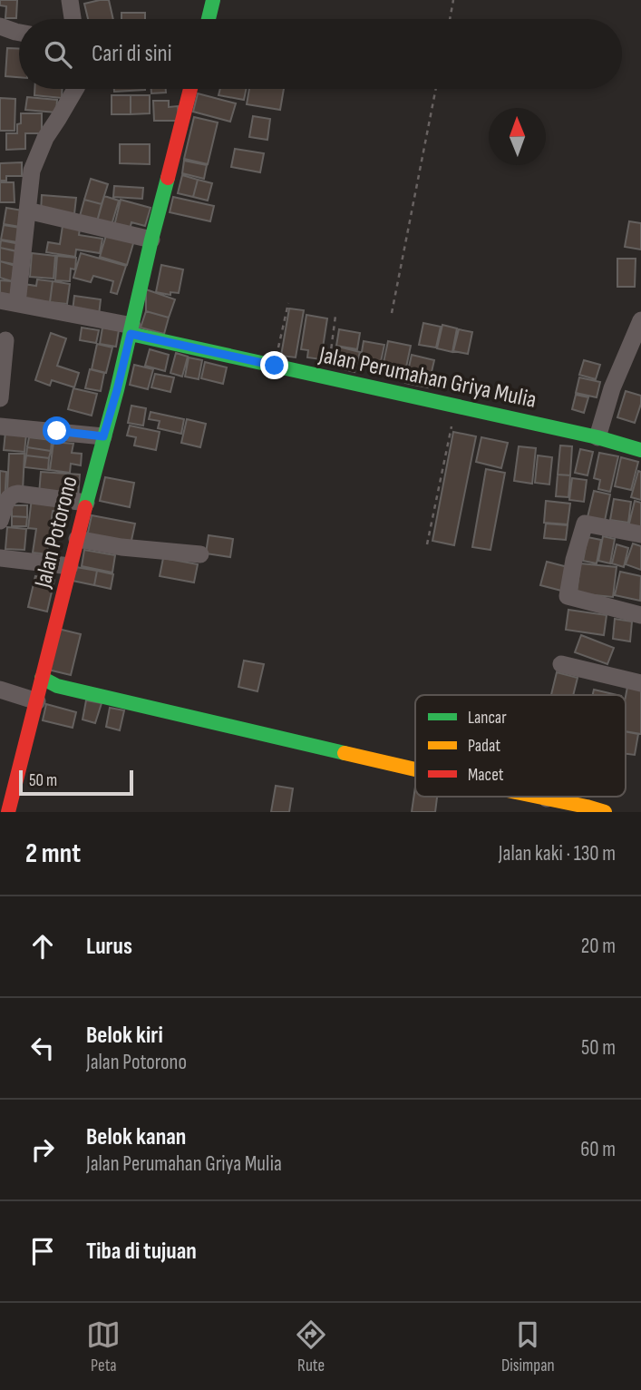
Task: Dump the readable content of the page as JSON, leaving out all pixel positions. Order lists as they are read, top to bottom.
{
  "streets": {
    "street": ["Jalan Perumahan Griya Mulia", "Jalan Potorono"]
  },
  "crossings": [
    ["Jalan Perumahan Griya Mulia", "Jalan Potorono"]
  ],
  "legend": ["Lancar", "Padat", "Macet"],
  "scale_bar": "50 m",
  "north": "top",
  "page": {
    "search": "Cari di sini",
    "scale": "50 m",
    "heading": ["2 mnt", "Jalan kaki · 130 m"],
    "list": [
      ["Lurus", "20 m"],
      ["Belok kiri", "Jalan Potorono", "50 m"],
      ["Belok kanan", "Jalan Perumahan Griya Mulia", "60 m"],
      "Tiba di tujuan"
    ],
    "nav": ["Peta", "Rute", "Disimpan"]
  }
}
